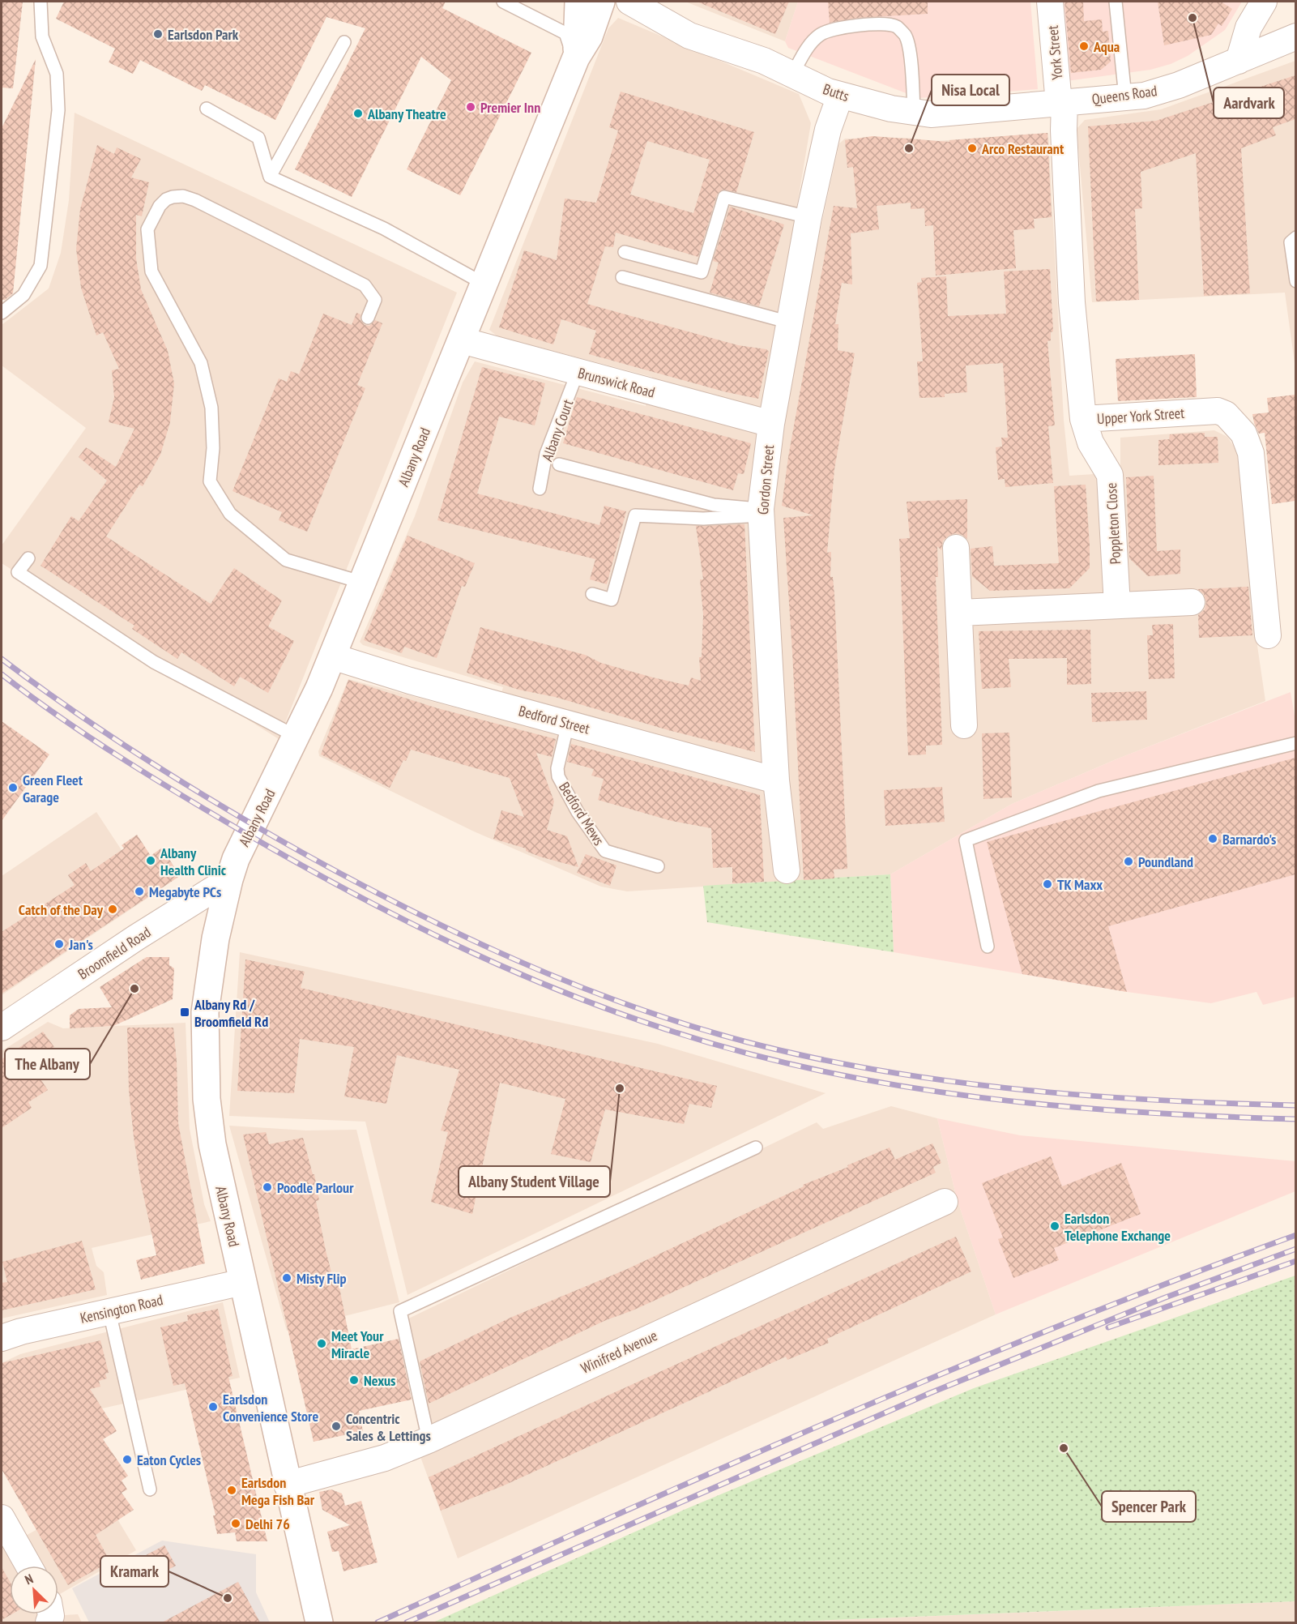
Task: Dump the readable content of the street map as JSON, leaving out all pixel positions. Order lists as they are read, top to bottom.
{
  "streets": {
    "street": [
      "York Street",
      "Butts",
      "Queens Road",
      "Brunswick Road",
      "Upper York Street",
      "Albany Road",
      "Gordon Street",
      "Poppleton Close",
      "Bedford Street",
      "Broomfield Road",
      "Kensington Road",
      "Winifred Avenue"
    ],
    "lane": ["Albany Court", "Bedford Mews"]
  },
  "crossings": [
    ["York Street", "Butts"],
    ["York Street", "Queens Road"],
    ["York Street", "Upper York Street"],
    ["Butts", "Queens Road"],
    ["Butts", "Upper York Street"],
    ["Butts", "Gordon Street"],
    ["Queens Road", "Upper York Street"],
    ["Brunswick Road", "Albany Court"],
    ["Brunswick Road", "Albany Road"],
    ["Brunswick Road", "Gordon Street"],
    ["Upper York Street", "Poppleton Close"],
    ["Albany Road", "Bedford Street"],
    ["Albany Road", "Broomfield Road"],
    ["Albany Road", "Kensington Road"],
    ["Albany Road", "Winifred Avenue"],
    ["Gordon Street", "Bedford Street"],
    ["Bedford Street", "Bedford Mews"]
  ],
  "places": {
    "other": [
      "Aardvark",
      "Earlsdon Park",
      "Aqua",
      "Premier Inn",
      "Albany Theatre",
      "Nisa Local",
      "Arco Restaurant",
      "Green Fleet Garage",
      "Barnardo's",
      "Albany Health Clinic",
      "Poundland",
      "TK Maxx",
      "Megabyte PCs",
      "Catch of the Day",
      "Jan's",
      "The Albany",
      "Albany Student Village",
      "Poodle Parlour",
      "Earlsdon Telephone Exchange",
      "Misty Flip",
      "Meet Your Miracle",
      "Nexus",
      "Earlsdon Convenience Store",
      "Concentric Sales & Lettings",
      "Spencer Park",
      "Eaton Cycles",
      "Earlsdon Mega Fish Bar",
      "Delhi 76",
      "Kramark"
    ],
    "transit": ["Albany Rd / Broomfield Rd"]
  },
  "north": "top left"
}
